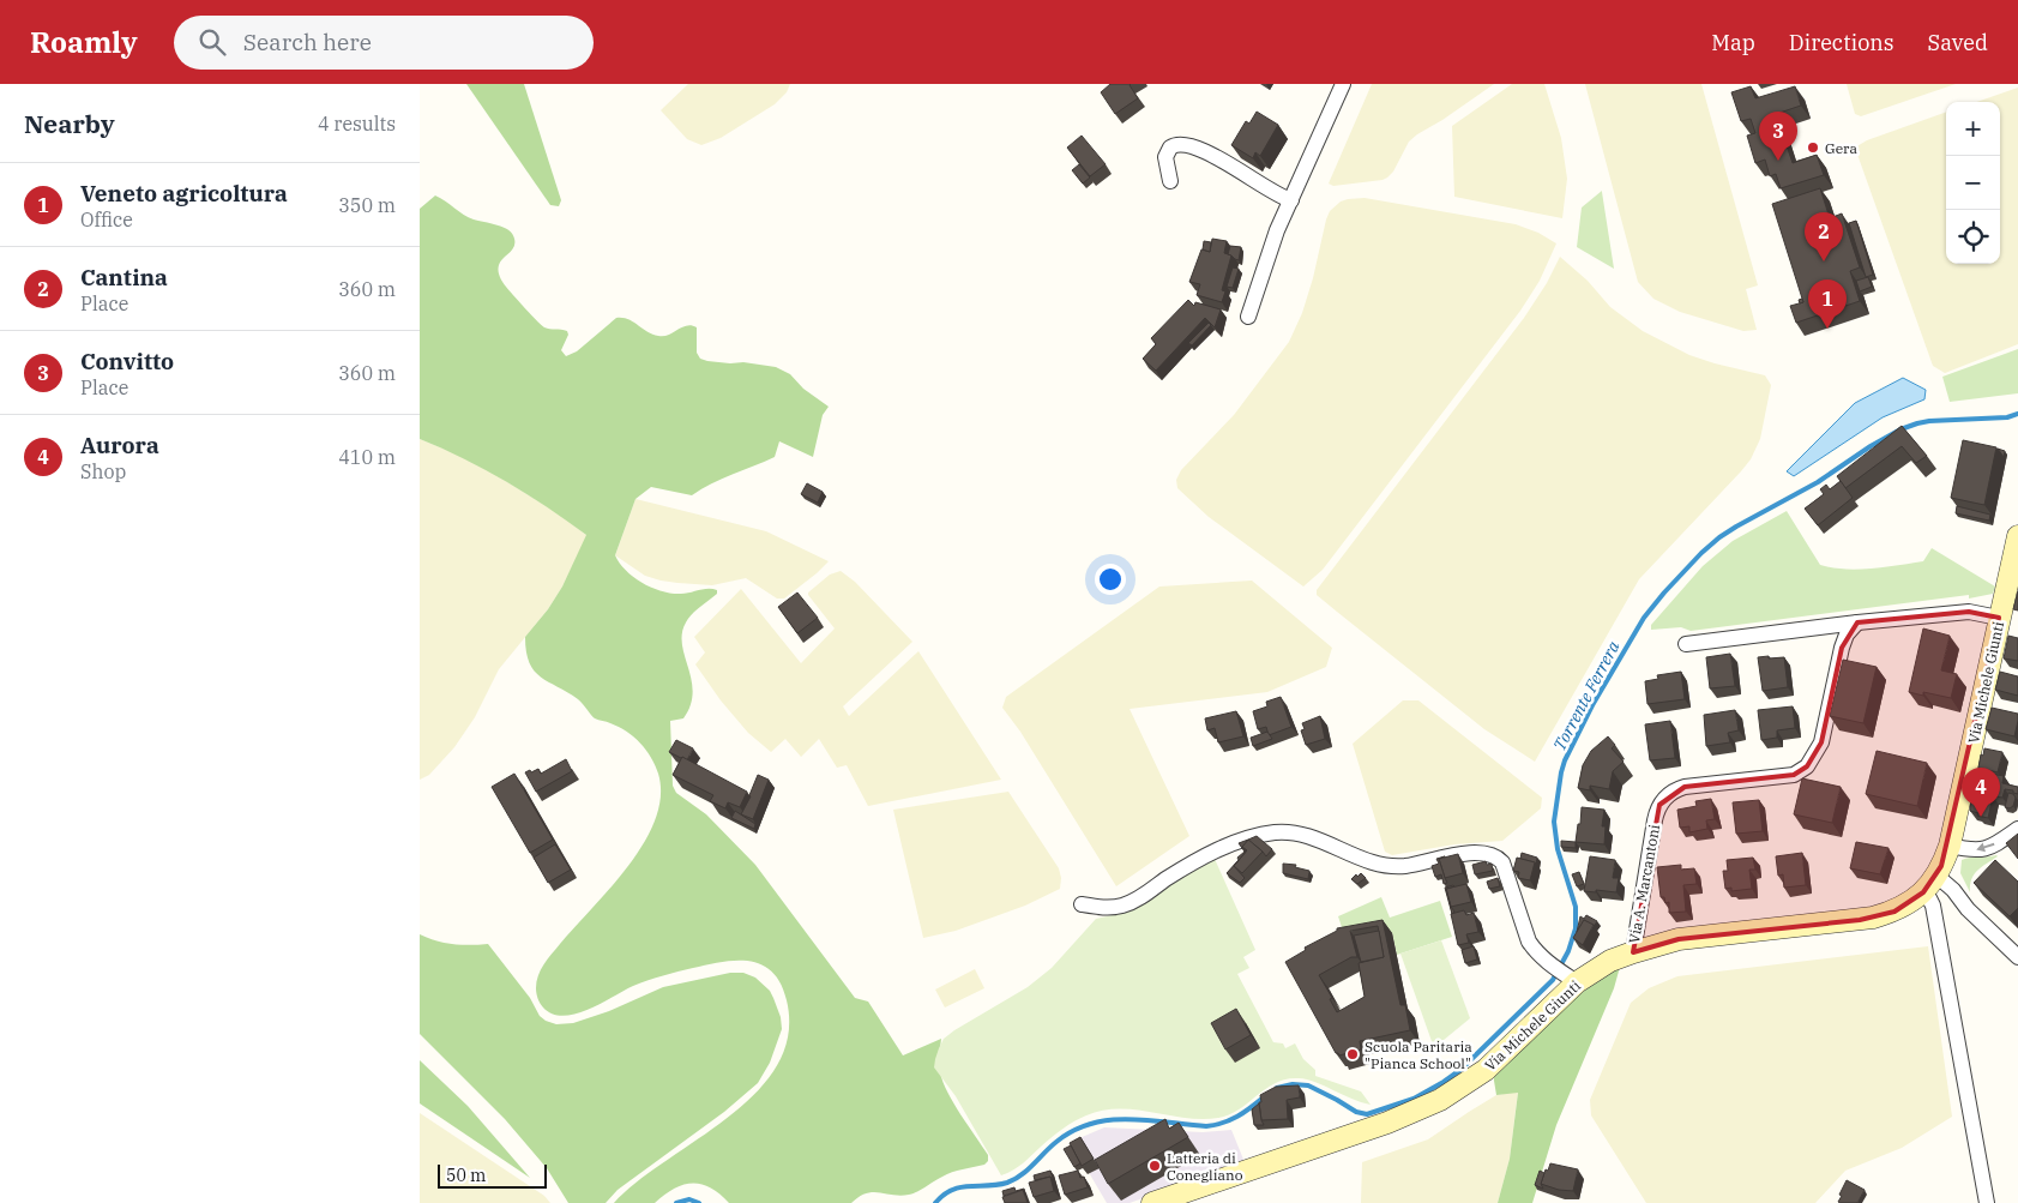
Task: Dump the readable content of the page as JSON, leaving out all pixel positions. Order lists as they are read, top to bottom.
{
  "streets": {
    "street": ["Via Michele Giunti", "Via A. Marcantoni"]
  },
  "crossings": [
    ["Via Michele Giunti", "Via A. Marcantoni"]
  ],
  "water": ["Torrente Ferrera"],
  "places": ["Gera", "Scuola Paritaria \"Pianca School\"", "Latteria di Conegliano"],
  "scale_bar": "50 m",
  "page": {
    "header": "Roamly",
    "search": "Search here",
    "nav": ["Map", "Directions", "Saved"],
    "heading": ["Nearby", "4 results"],
    "map_buttons": ["+", "−"],
    "pins": [
      "3",
      "2",
      "1",
      "4"
    ],
    "list": [
      {
        "mark": "1",
        "name": "Veneto agricoltura",
        "note": "Office",
        "value": "350 m"
      },
      {
        "mark": "2",
        "name": "Cantina",
        "note": "Place",
        "value": "360 m"
      },
      {
        "mark": "3",
        "name": "Convitto",
        "note": "Place",
        "value": "360 m"
      },
      {
        "mark": "4",
        "name": "Aurora",
        "note": "Shop",
        "value": "410 m"
      }
    ],
    "scale": "50 m"
  }
}
